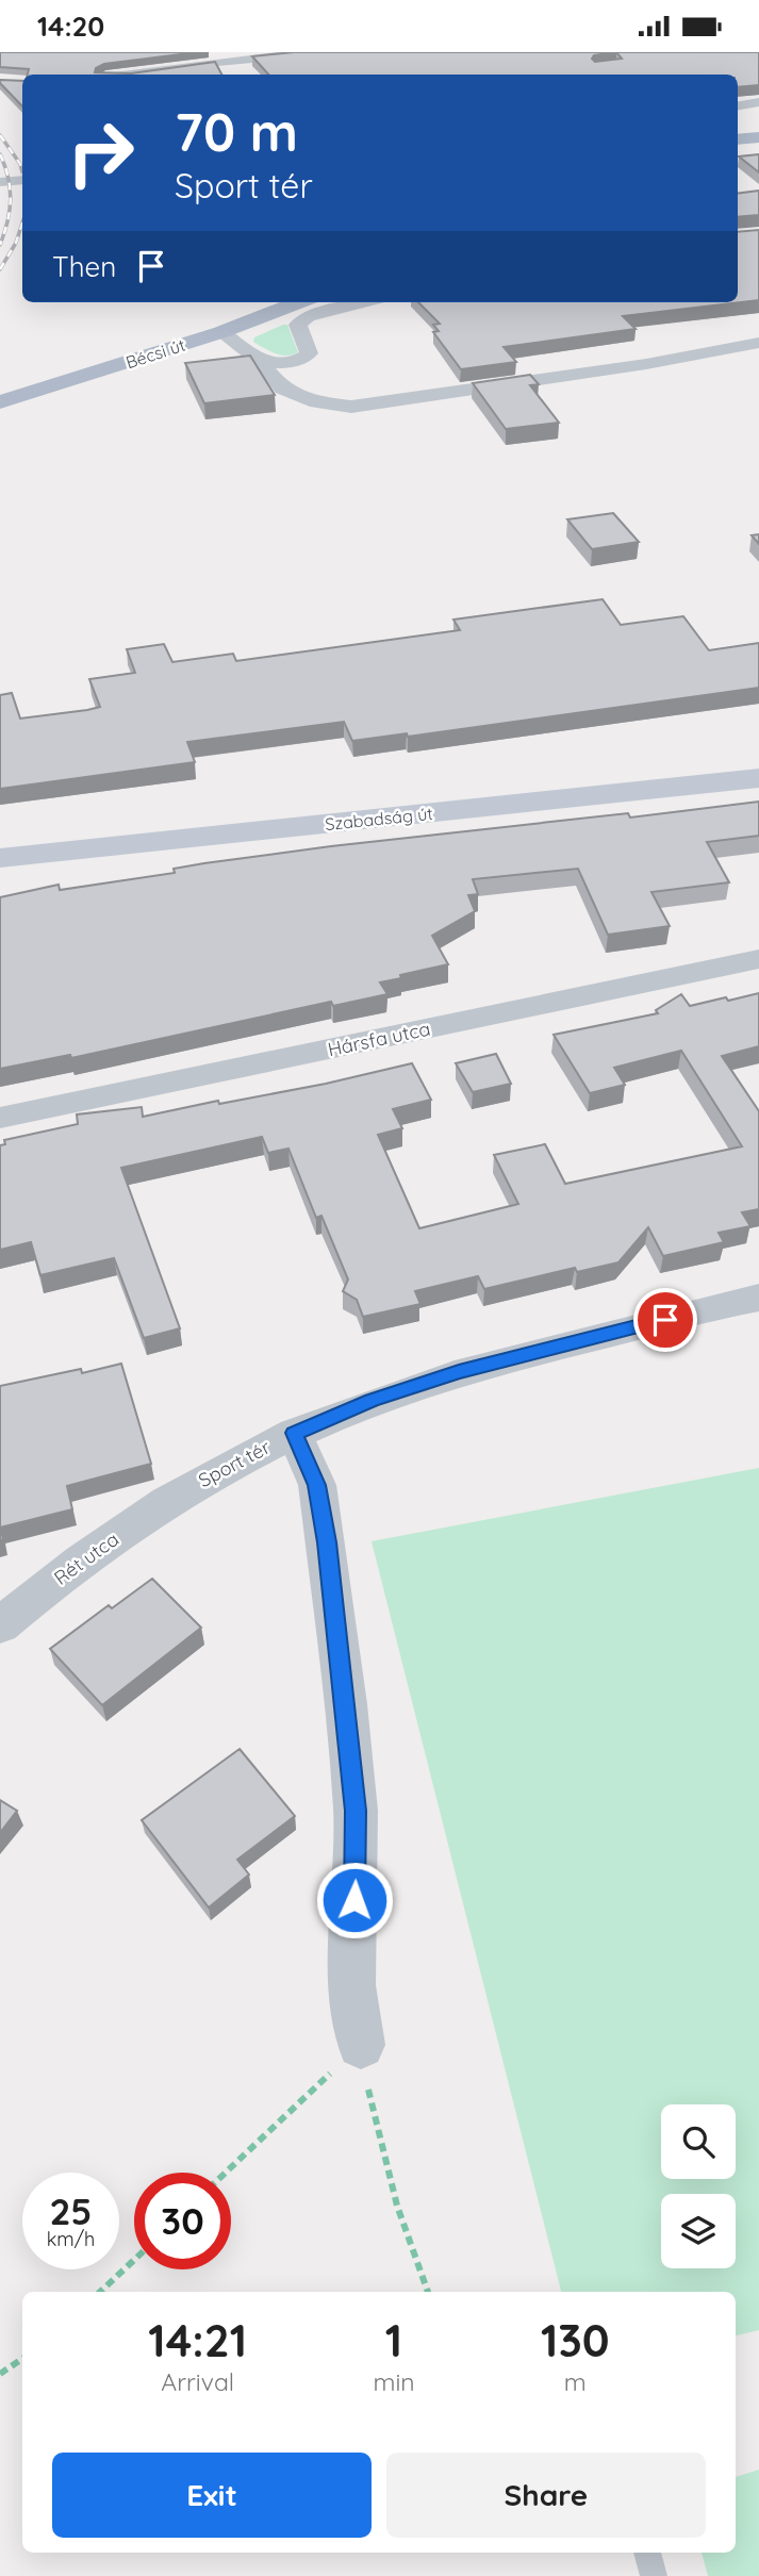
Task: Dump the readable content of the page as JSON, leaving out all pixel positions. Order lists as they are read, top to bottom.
{
  "streets": {
    "main road": ["Bécsi út", "Szabadság út"],
    "street": ["Hársfa utca", "Sport tér", "Rét utca"]
  },
  "crossings": [
    ["Sport tér", "Rét utca"]
  ],
  "page": {
    "status": "14:20",
    "turn": ["70 m", "Sport tér"],
    "then": "Then",
    "speed": "25 km/h",
    "limit": "30",
    "eta": [
      "14:21",
      "Arrival",
      "1",
      "min",
      "130",
      "m"
    ],
    "buttons": ["Exit", "Share"]
  }
}
